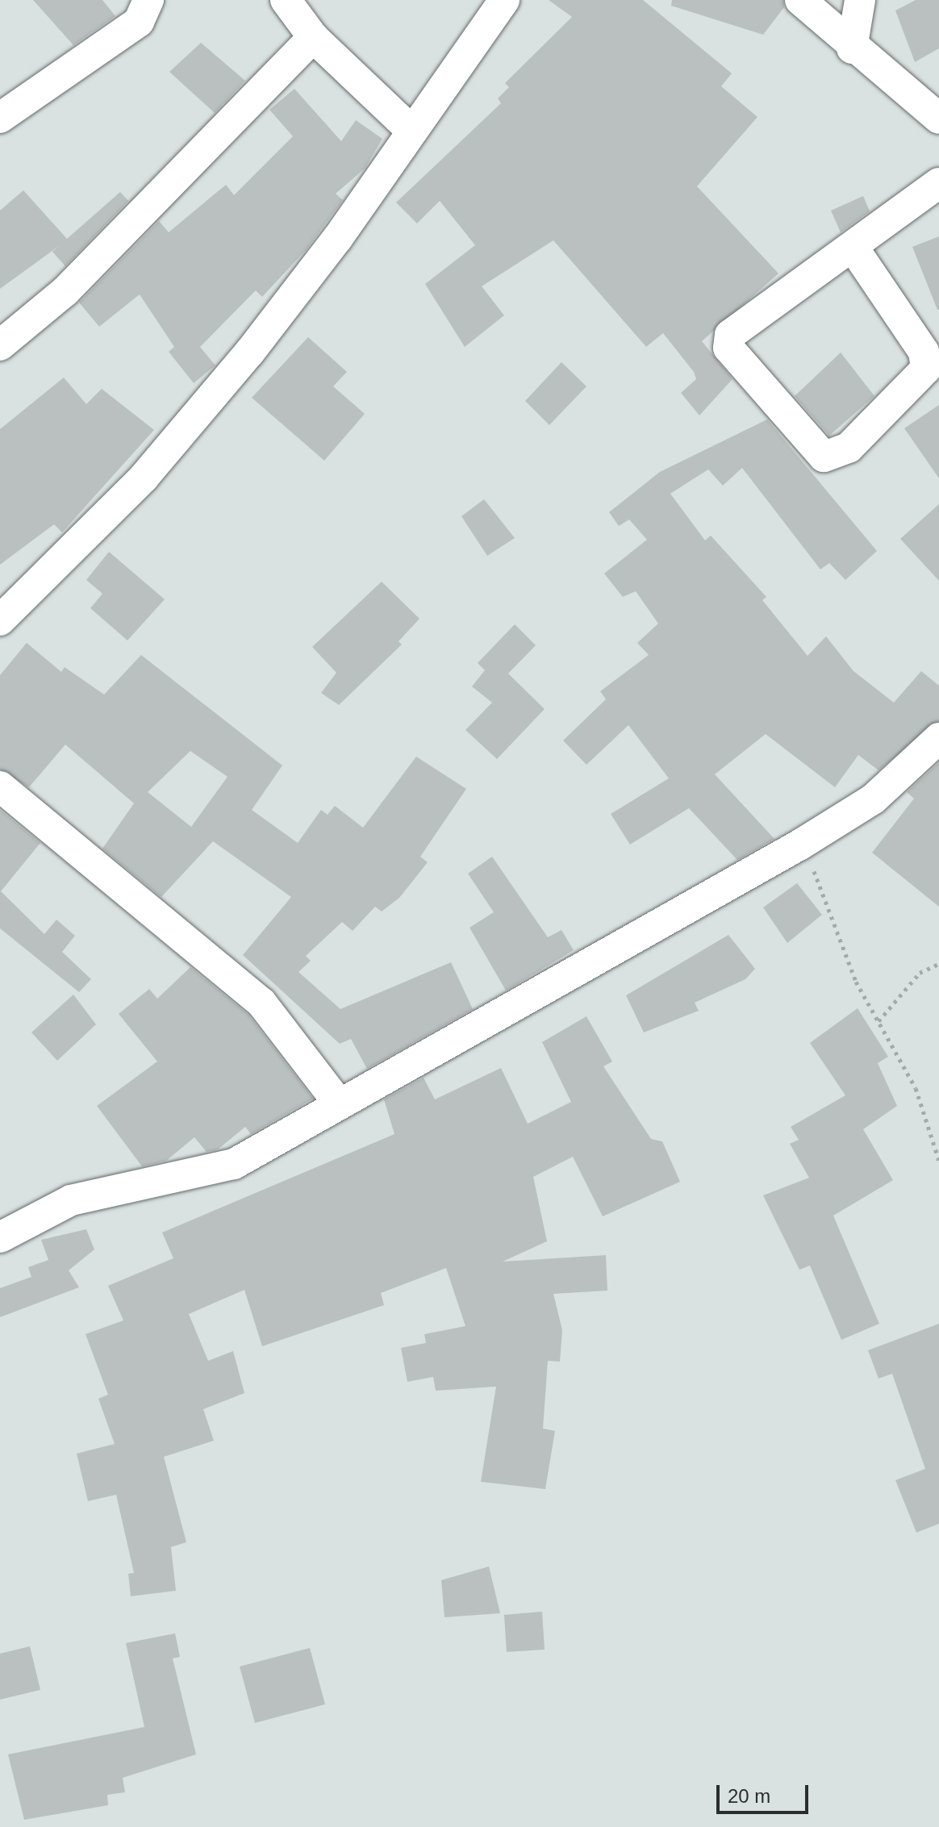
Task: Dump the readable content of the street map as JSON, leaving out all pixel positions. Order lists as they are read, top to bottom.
{
  "scale_bar": "20 m"
}
